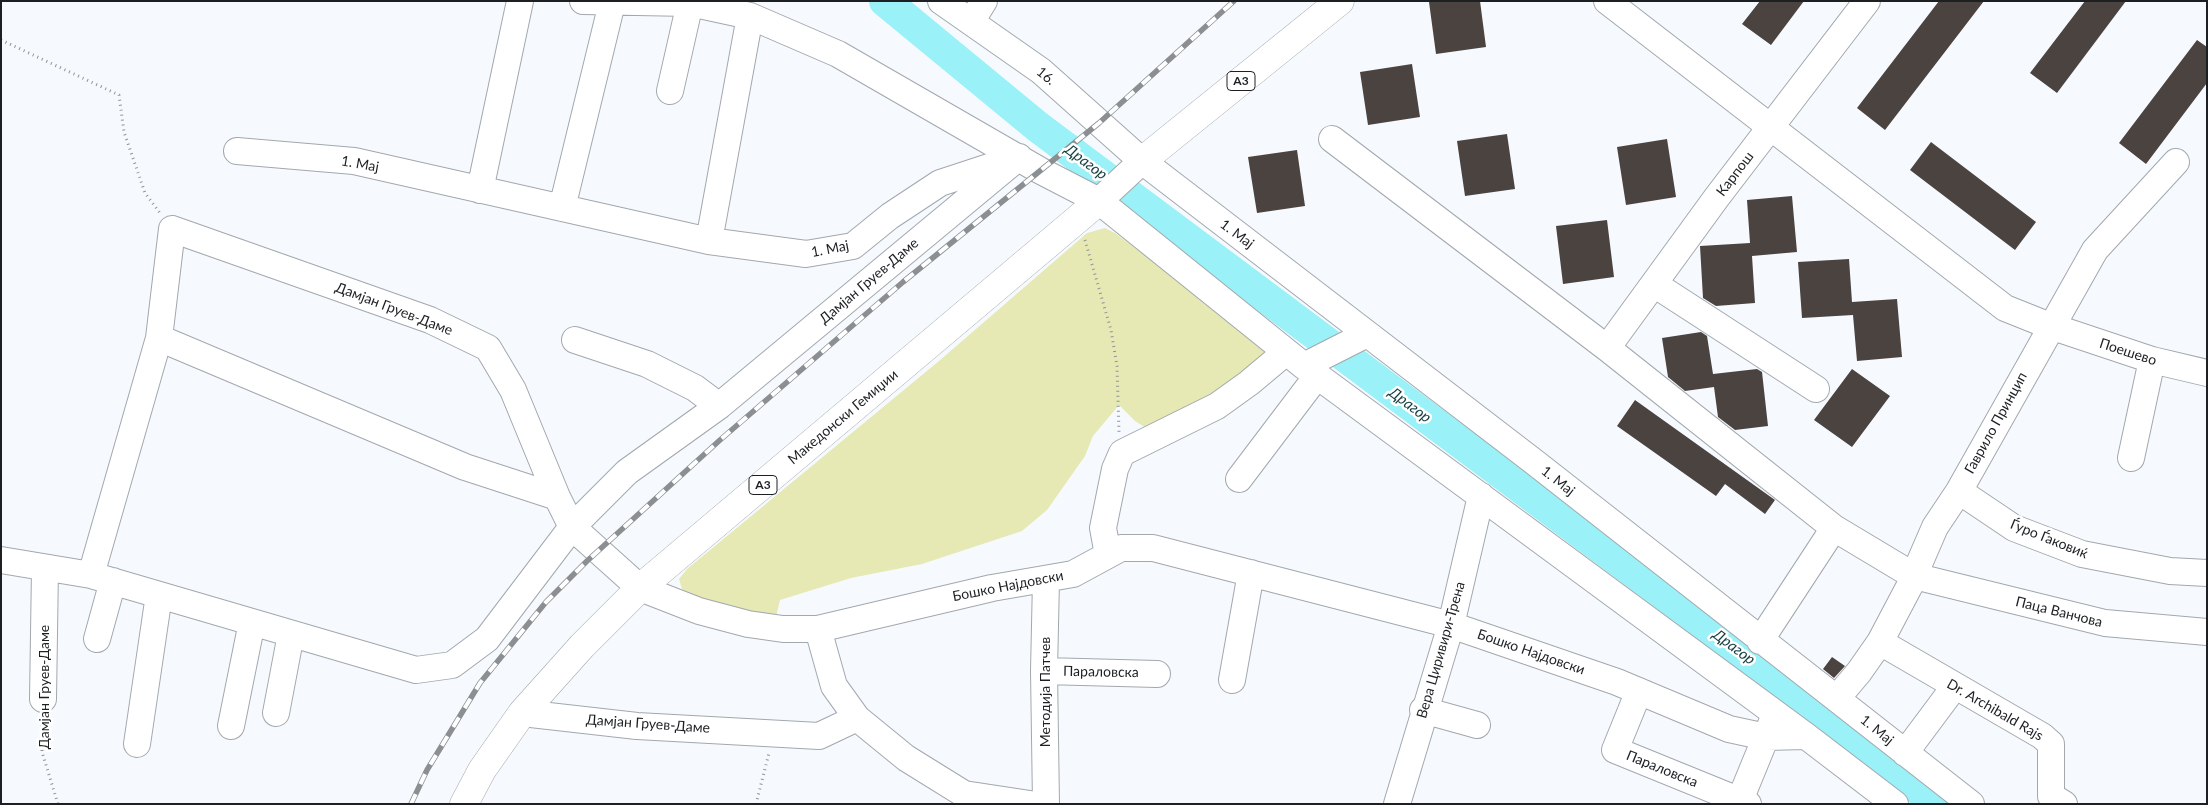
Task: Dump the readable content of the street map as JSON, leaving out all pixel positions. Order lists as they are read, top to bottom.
{
  "streets": {
    "main road": ["A3", "Македонски Гемиџии"],
    "street": [
      "16.",
      "1. Мај",
      "Карпош",
      "Дамјан Груев-Даме",
      "Поешево",
      "Гаврило Принцип",
      "Ѓуро Ѓаковиќ",
      "Бошко Најдовски",
      "Паца Ванчова",
      "Вера Циривири-Трена",
      "Параловска",
      "Методија Патчев",
      "Dr. Archibald Rajs"
    ]
  },
  "crossings": [
    ["16.", "A3"],
    ["16.", "1. Мај"],
    ["A3", "1. Мај"],
    ["A3", "Македонски Гемиџии"],
    ["1. Мај", "Дамјан Груев-Даме"],
    ["1. Мај", "Гаврило Принцип"],
    ["Карпош", "Поешево"],
    ["Карпош", "Паца Ванчова"],
    ["Дамјан Груев-Даме", "Македонски Гемиџии"],
    ["Дамјан Груев-Даме", "Бошко Најдовски"],
    ["Поешево", "Гаврило Принцип"],
    ["Гаврило Принцип", "Ѓуро Ѓаковиќ"],
    ["Гаврило Принцип", "Паца Ванчова"],
    ["Гаврило Принцип", "Dr. Archibald Rajs"],
    ["Бошко Најдовски", "Вера Циривири-Трена"],
    ["Бошко Најдовски", "Параловска"],
    ["Бошко Најдовски", "Методија Патчев"],
    ["Параловска", "Методија Патчев"]
  ],
  "water": ["Драгор"]
}
